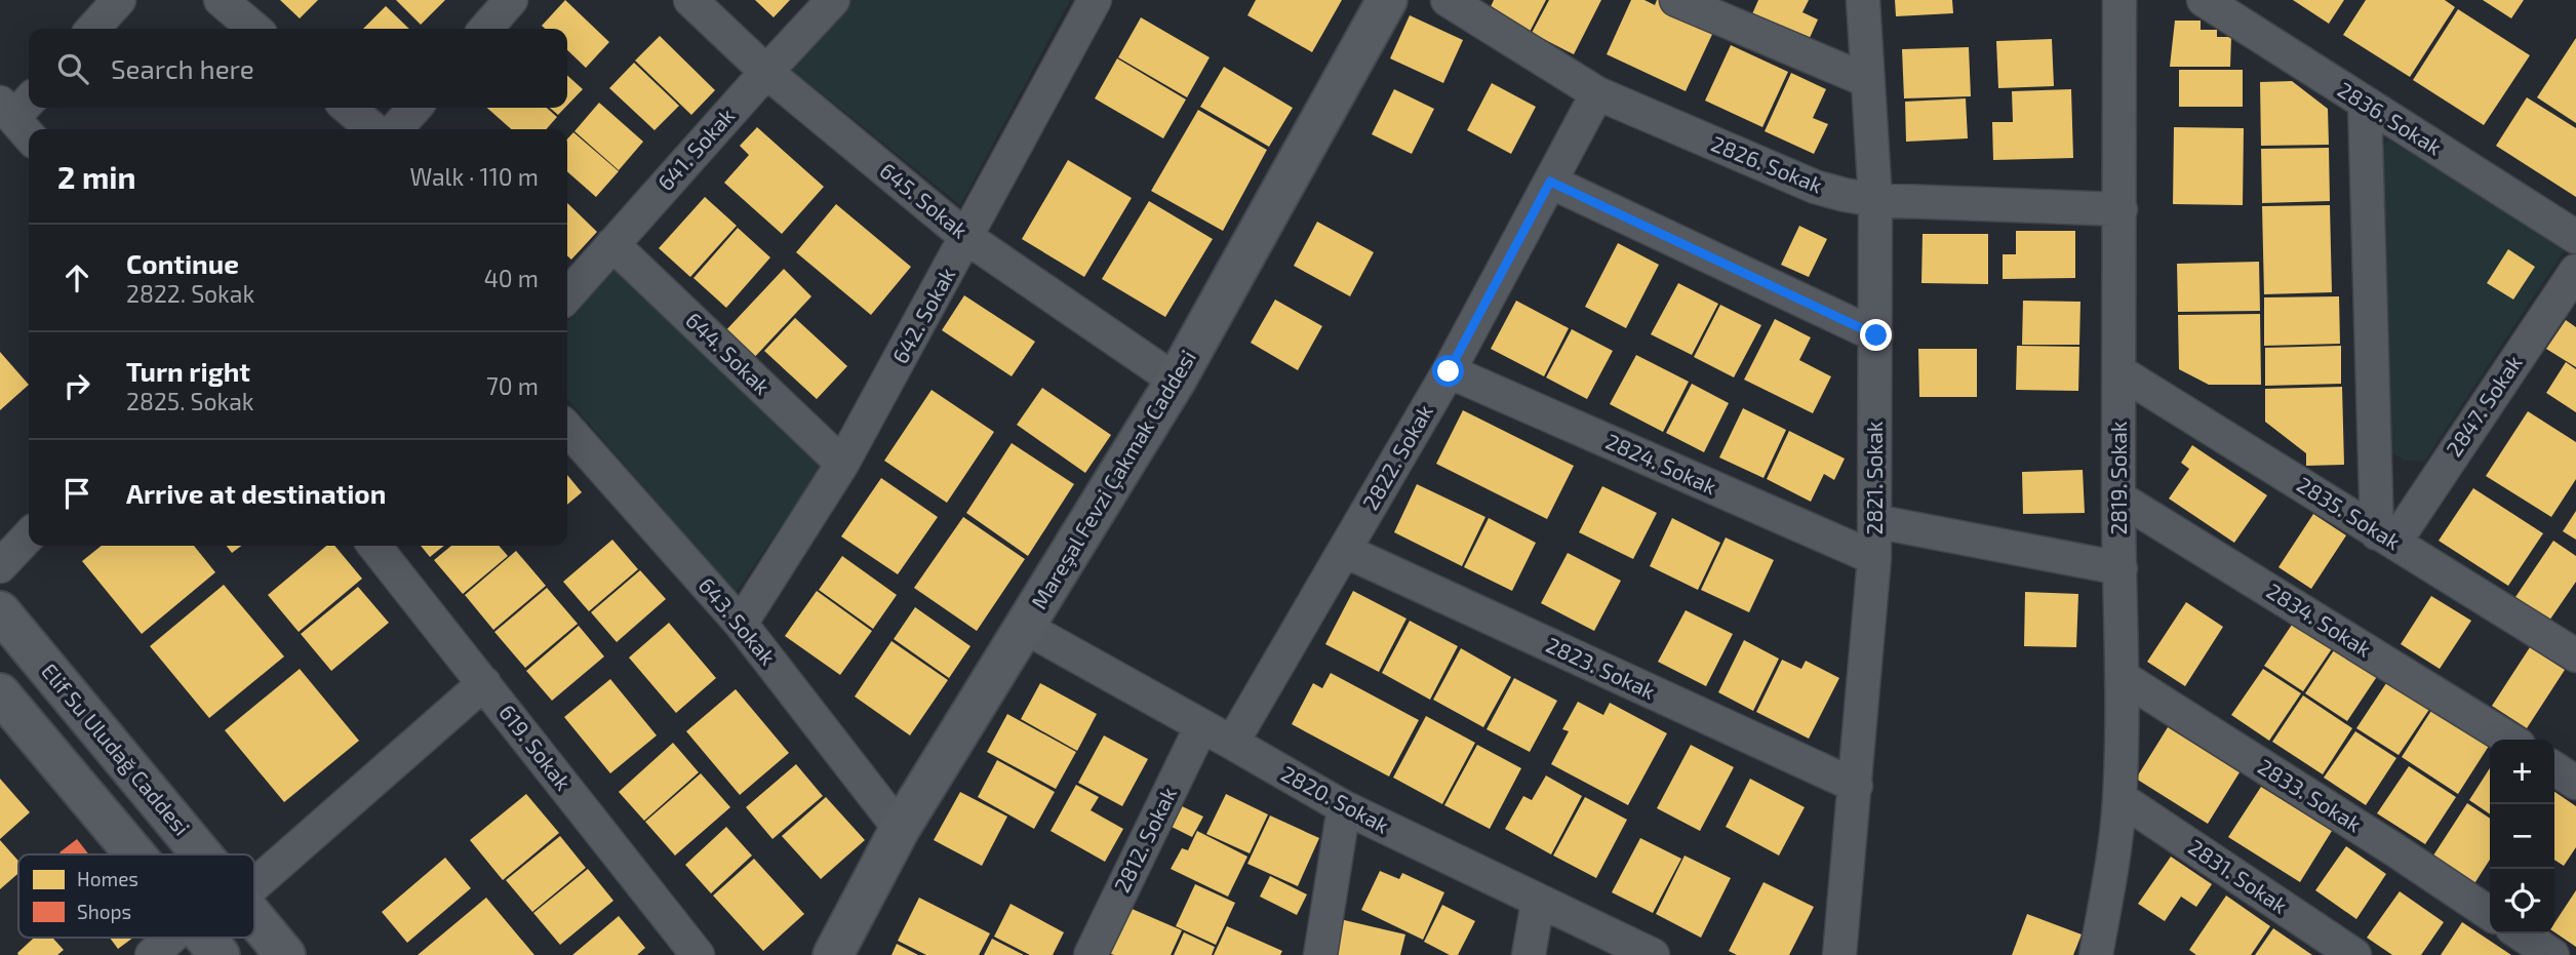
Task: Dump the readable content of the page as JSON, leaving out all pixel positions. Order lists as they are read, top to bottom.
{
  "streets": {
    "main road": ["Mareşal Fevzi Çakmak Caddesi", "Elif Su Uludağ Caddesi"],
    "street": [
      "2836. Sokak",
      "641. Sokak",
      "2826. Sokak",
      "645. Sokak",
      "642. Sokak",
      "644. Sokak",
      "2847. Sokak",
      "2822. Sokak",
      "2824. Sokak",
      "2821. Sokak",
      "2819. Sokak",
      "2835. Sokak",
      "2834. Sokak",
      "643. Sokak",
      "2823. Sokak",
      "619. Sokak",
      "2833. Sokak",
      "2820. Sokak",
      "2812. Sokak",
      "2831. Sokak"
    ]
  },
  "crossings": [
    ["641. Sokak", "645. Sokak"],
    ["641. Sokak", "644. Sokak"],
    ["2826. Sokak", "2822. Sokak"],
    ["2826. Sokak", "2821. Sokak"],
    ["2826. Sokak", "2819. Sokak"],
    ["645. Sokak", "642. Sokak"],
    ["645. Sokak", "Mareşal Fevzi Çakmak Caddesi"],
    ["642. Sokak", "644. Sokak"],
    ["642. Sokak", "643. Sokak"],
    ["2847. Sokak", "2835. Sokak"],
    ["2822. Sokak", "2824. Sokak"],
    ["2822. Sokak", "2823. Sokak"],
    ["2822. Sokak", "2820. Sokak"],
    ["2824. Sokak", "2821. Sokak"],
    ["2821. Sokak", "2823. Sokak"],
    ["2819. Sokak", "2835. Sokak"],
    ["2819. Sokak", "2834. Sokak"],
    ["2819. Sokak", "2833. Sokak"],
    ["2819. Sokak", "2831. Sokak"],
    ["Mareşal Fevzi Çakmak Caddesi", "643. Sokak"],
    ["Mareşal Fevzi Çakmak Caddesi", "2820. Sokak"],
    ["2820. Sokak", "2812. Sokak"]
  ],
  "legend": ["Homes", "Shops"],
  "page": {
    "search": "Search here",
    "heading": ["2 min", "Walk · 110 m"],
    "list": [
      ["Continue", "2822. Sokak", "40 m"],
      ["Turn right", "2825. Sokak", "70 m"],
      "Arrive at destination"
    ],
    "map_buttons": ["+", "−"]
  }
}
